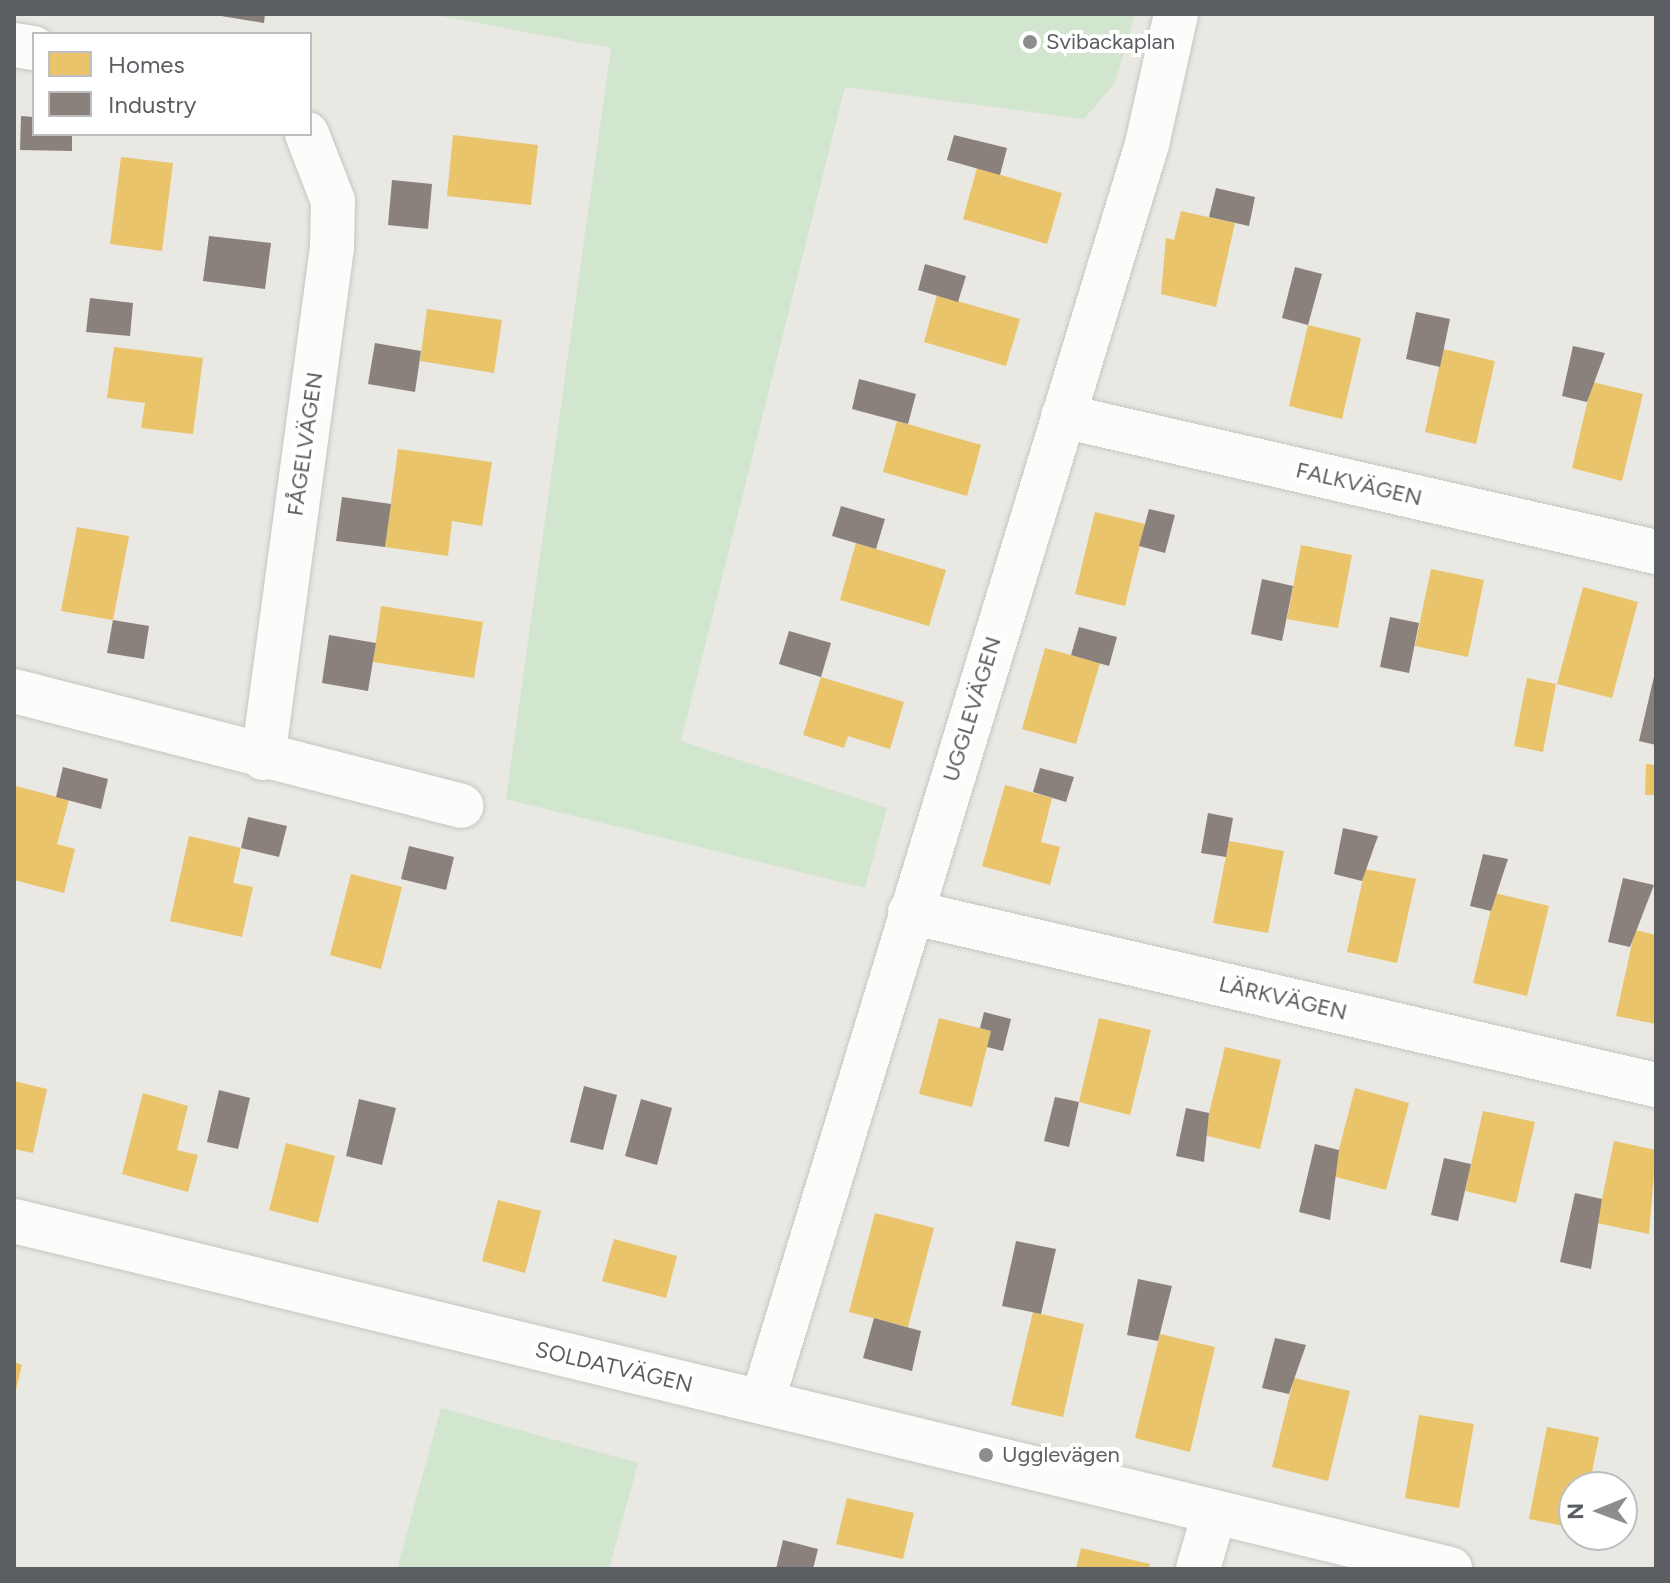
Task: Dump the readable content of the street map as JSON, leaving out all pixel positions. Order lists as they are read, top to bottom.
{
  "streets": {
    "street": [
      "FÅGELVÄGEN",
      "FALKVÄGEN",
      "UGGLEVÄGEN",
      "LÄRKVÄGEN",
      "SOLDATVÄGEN"
    ]
  },
  "crossings": [
    ["FALKVÄGEN", "UGGLEVÄGEN"],
    ["UGGLEVÄGEN", "LÄRKVÄGEN"],
    ["UGGLEVÄGEN", "SOLDATVÄGEN"]
  ],
  "places": ["Svibackaplan", "Ugglevägen"],
  "legend": ["Homes", "Industry"],
  "north": "left"
}
